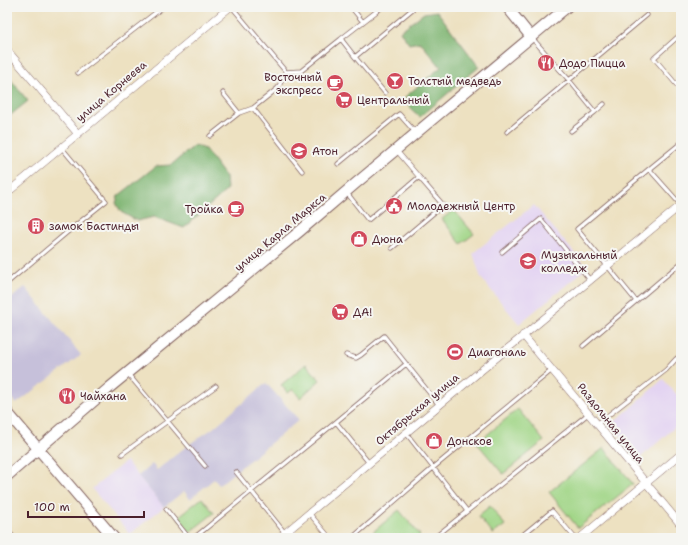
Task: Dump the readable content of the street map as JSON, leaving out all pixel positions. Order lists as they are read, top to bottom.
{
  "streets": {
    "main road": ["улица Карла Маркса"],
    "street": ["улица Корнеева", "Октябрьская улица", "Раздольная улица"]
  },
  "crossings": [
    ["Октябрьская улица", "Раздольная улица"]
  ],
  "places": {
    "restaurant": ["Додо Пицца", "Чайхана"],
    "bar": ["Толстый медведь"],
    "cafe": ["Восточный экспресс", "Тройка"],
    "supermarket": ["Центральный", "ДА!"],
    "school or university": ["Атон", "Музыкальный колледж"],
    "public building": ["Молодежный Центр"],
    "building": ["замок Бастинды"],
    "shop": ["Дюна", "Донское"],
    "sports": ["Диагональ"]
  },
  "scale_bar": "100 m"
}
